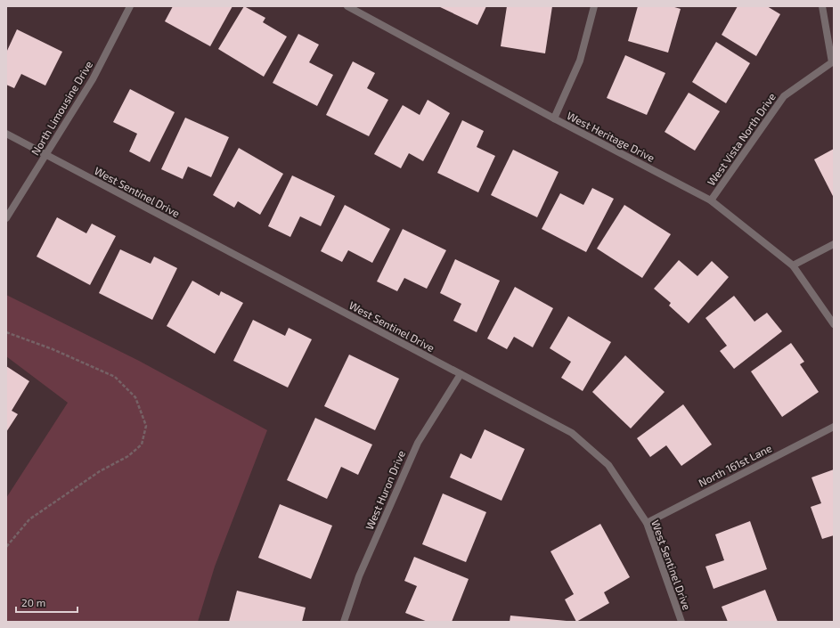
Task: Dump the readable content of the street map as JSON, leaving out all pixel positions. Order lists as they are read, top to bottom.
{
  "streets": {
    "street": [
      "North Limousine Drive",
      "West Heritage Drive",
      "West Vista North Drive",
      "West Sentinel Drive",
      "North 161st Lane",
      "West Huron Drive"
    ]
  },
  "crossings": [
    ["North Limousine Drive", "West Sentinel Drive"],
    ["West Heritage Drive", "West Vista North Drive"],
    ["West Sentinel Drive", "North 161st Lane"],
    ["West Sentinel Drive", "West Huron Drive"]
  ],
  "scale_bar": "20 m"
}
